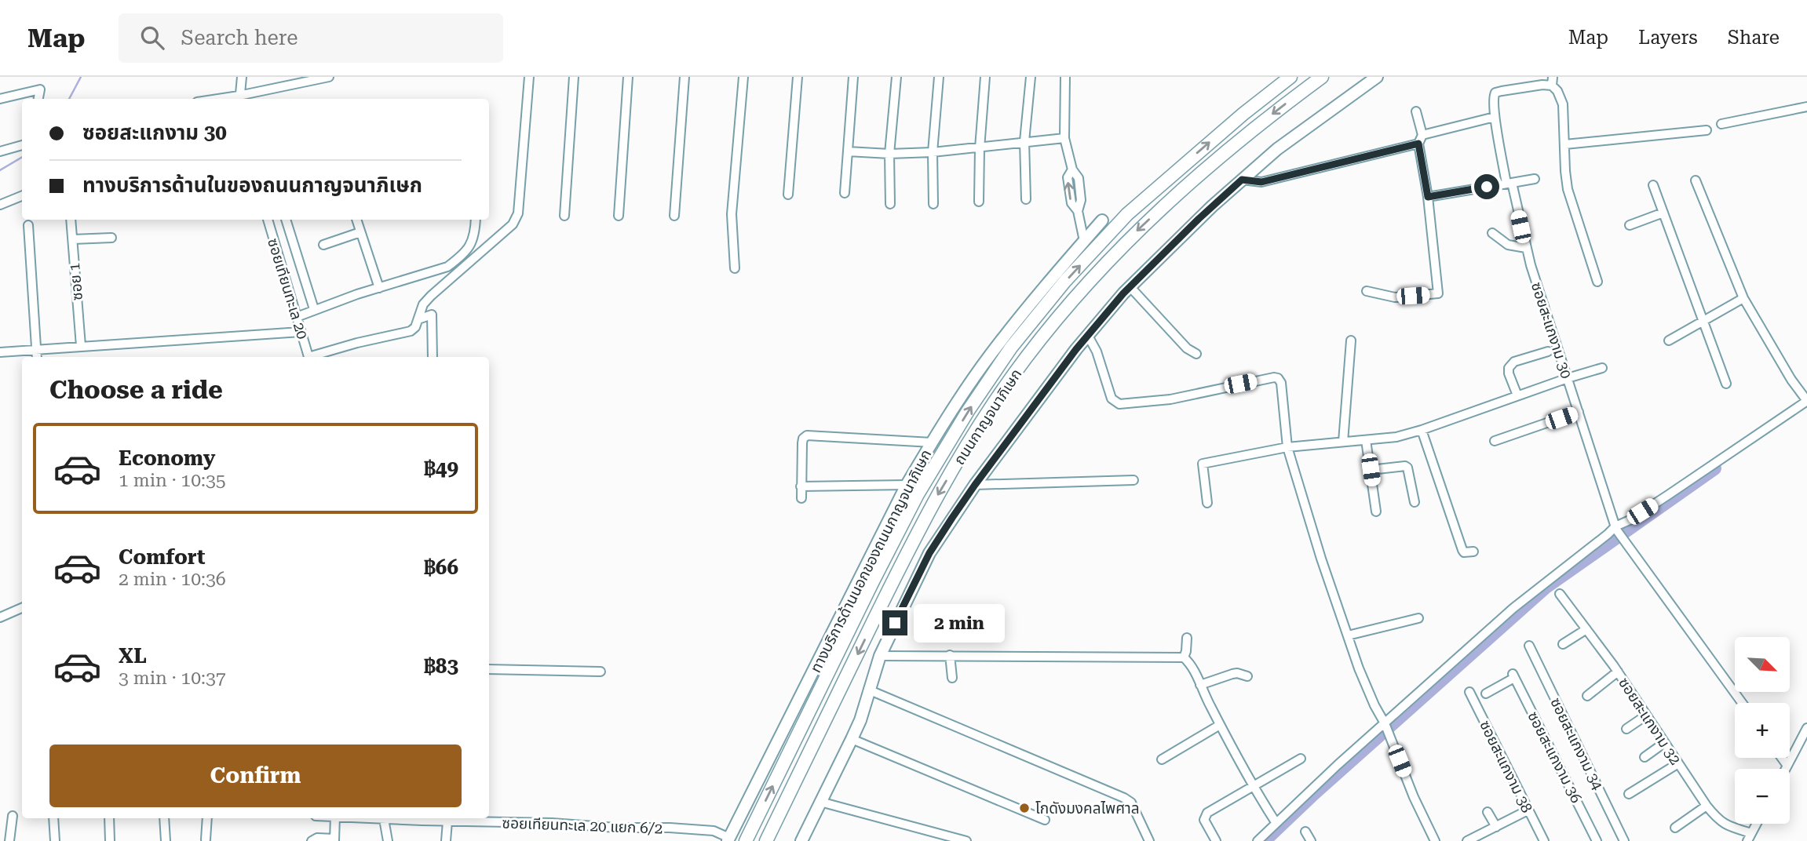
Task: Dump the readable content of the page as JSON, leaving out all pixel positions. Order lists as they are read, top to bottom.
{
  "streets": {
    "highway": ["ถนนกาญจนาภิเษก"],
    "main road": ["ทางบริการด้านนอกของถนนกาญจนาภิเษก"],
    "street": [
      "ซอย 1",
      "ซอยเทียนทะเล 20",
      "ซอยสะแกงาม 30",
      "ซอยสะแกงาม 32",
      "ซอยสะแกงาม 34",
      "ซอยสะแกงาม 36",
      "ซอยสะแกงาม 38",
      "ซอยเทียนทะเล 20 แยก 6/2"
    ]
  },
  "crossings": [
    ["ทางบริการด้านนอกของถนนกาญจนาภิเษก", "ซอยเทียนทะเล 20 แยก 6/2"]
  ],
  "places": ["โกดังมงคลไพศาล"],
  "north": "bottom right",
  "page": {
    "header": "Map",
    "search": "Search here",
    "nav": ["Map", "Layers", "Share"],
    "banner": ["ซอยสะแกงาม 30", "ทางบริการด้านในของถนนกาญจนาภิเษก"],
    "heading": "Choose a ride",
    "list": [
      {
        "name": "Economy",
        "note": "1 min · 10:35",
        "value": "฿49"
      },
      {
        "name": "Comfort",
        "note": "2 min · 10:36",
        "value": "฿66"
      },
      {
        "name": "XL",
        "note": "3 min · 10:37",
        "value": "฿83"
      }
    ],
    "bubble": "2 min",
    "map_buttons": ["+", "−"],
    "buttons": "Confirm"
  }
}
